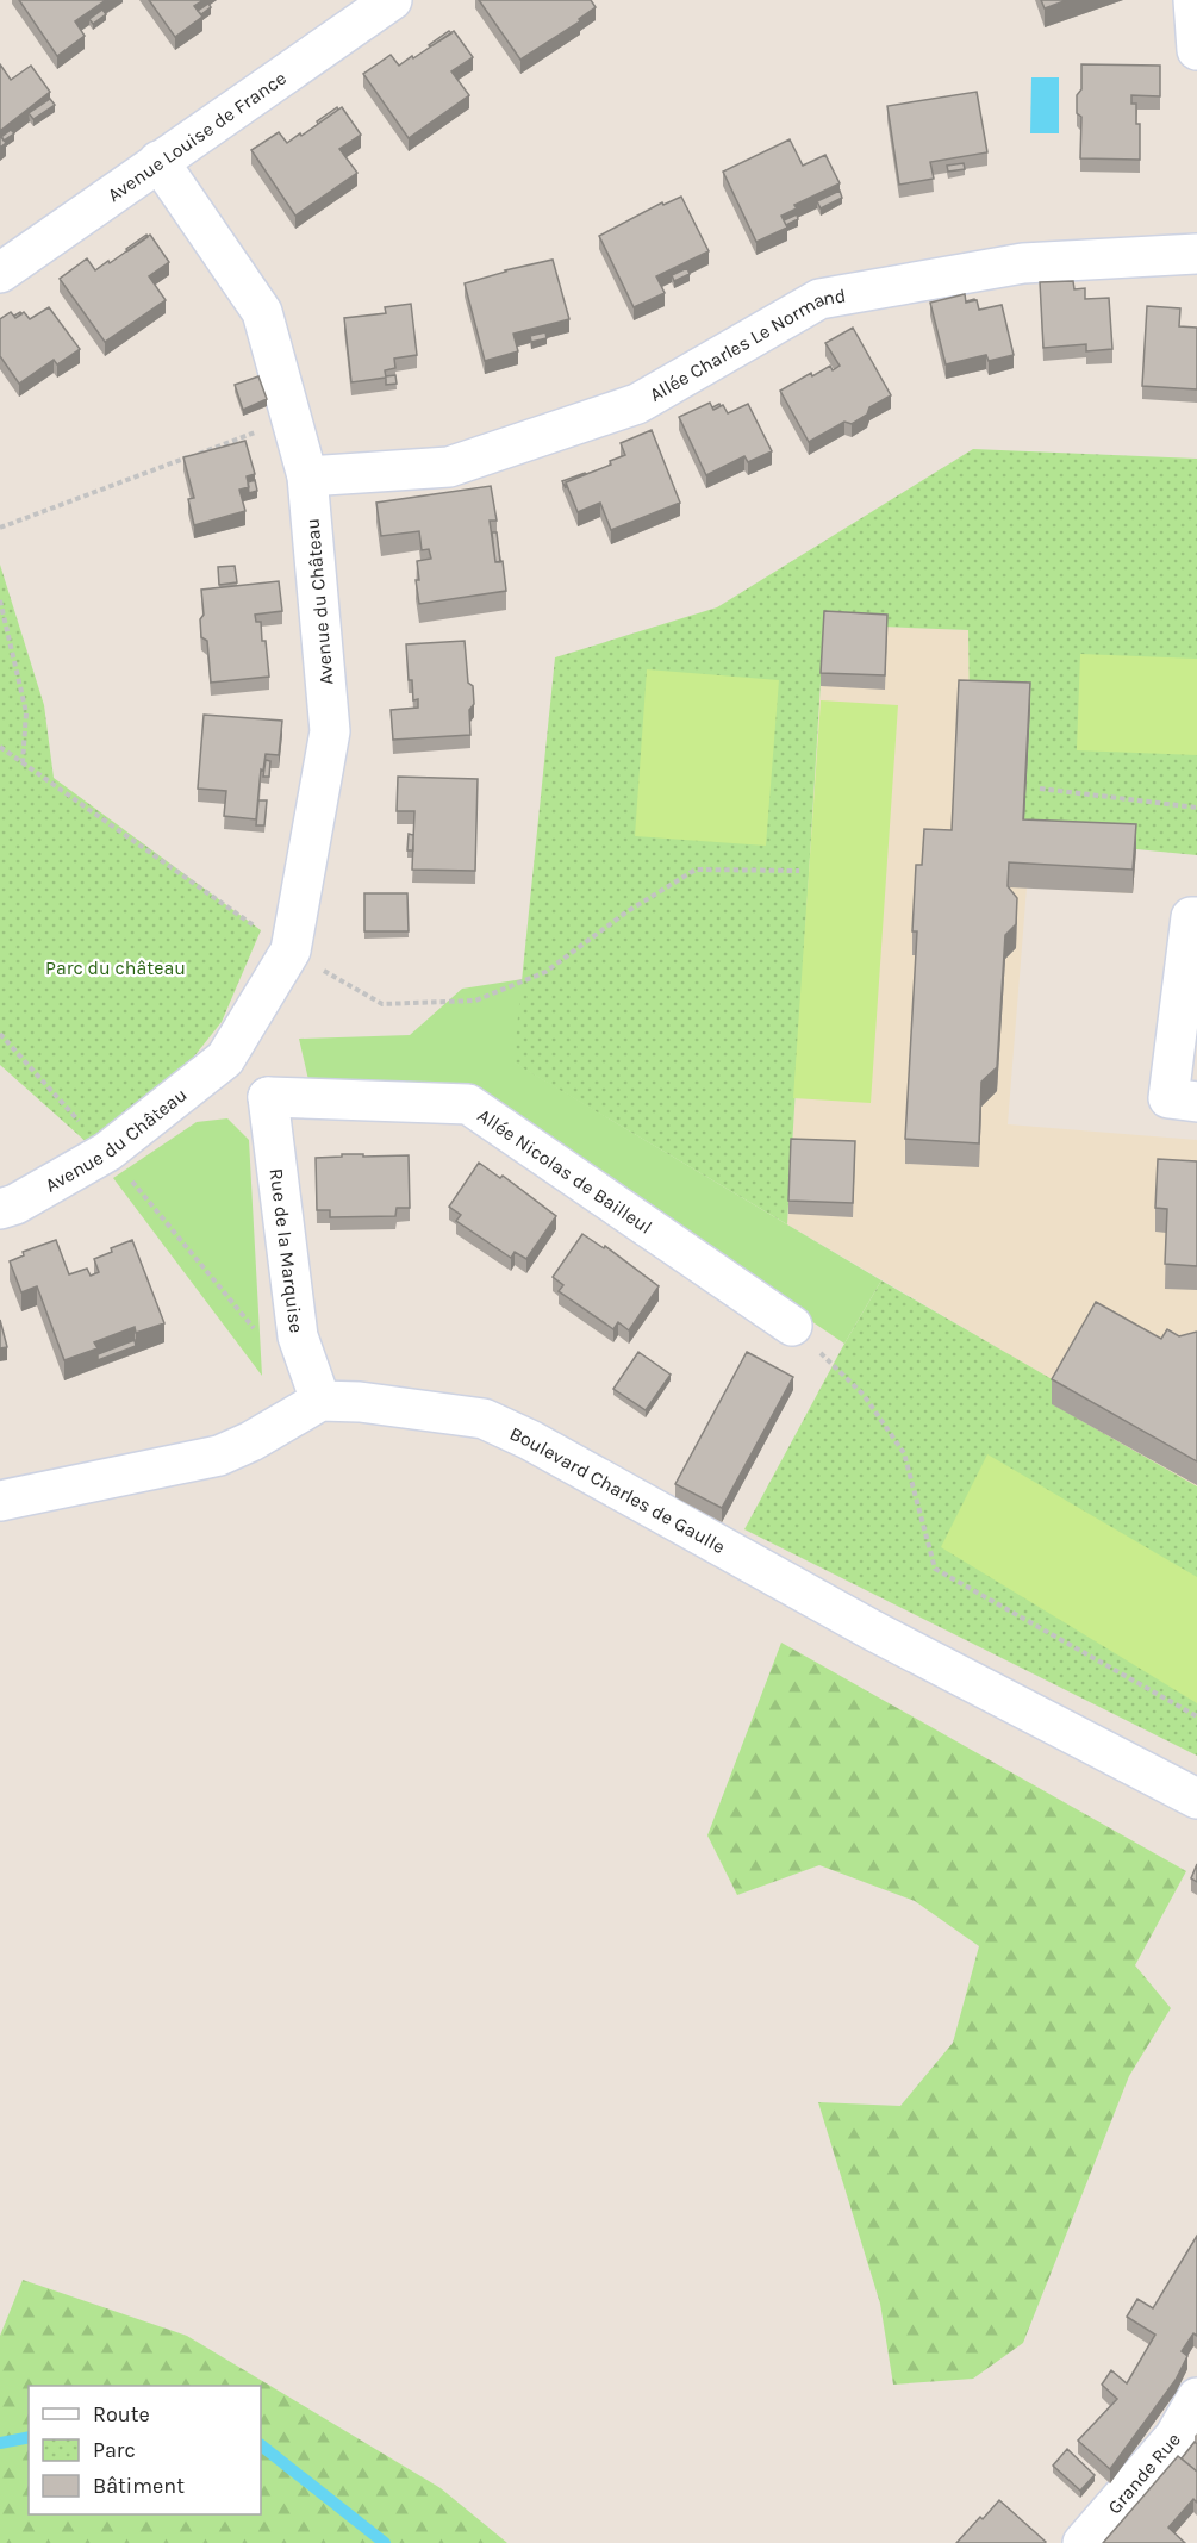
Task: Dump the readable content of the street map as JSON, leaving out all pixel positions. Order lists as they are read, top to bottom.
{
  "streets": {
    "street": [
      "Avenue Louise de France",
      "Allée Charles Le Normand",
      "Avenue du Château",
      "Allée Nicolas de Bailleul",
      "Rue de la Marquise",
      "Boulevard Charles de Gaulle",
      "Grande Rue"
    ]
  },
  "crossings": [
    ["Avenue Louise de France", "Avenue du Château"],
    ["Allée Charles Le Normand", "Avenue du Château"],
    ["Allée Nicolas de Bailleul", "Rue de la Marquise"],
    ["Rue de la Marquise", "Boulevard Charles de Gaulle"]
  ],
  "parks": ["Parc du château"],
  "legend": ["Route", "Parc", "Bâtiment"]
}
